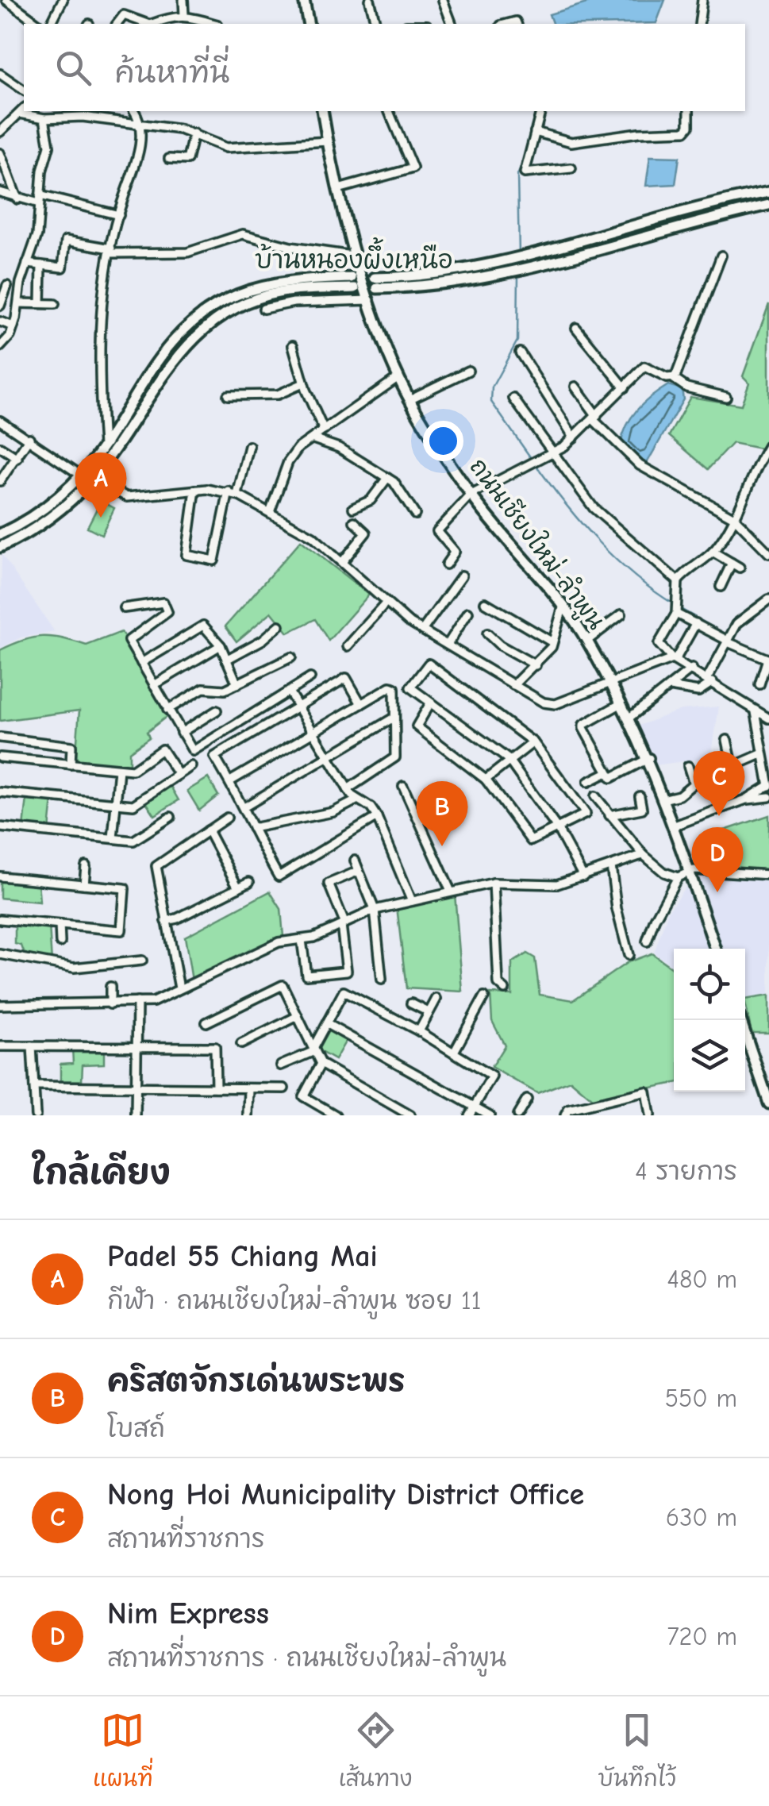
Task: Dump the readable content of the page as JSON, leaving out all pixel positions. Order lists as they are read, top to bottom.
{
  "streets": {
    "main road": ["ถนนเชียงใหม่-ลำพูน"]
  },
  "districts": ["บ้านหนองผึ้งเหนือ"],
  "page": {
    "search": "ค้นหาที่นี่",
    "pins": [
      "A",
      "C",
      "B",
      "D"
    ],
    "heading": ["ใกล้เคียง", "4 รายการ"],
    "list": [
      {
        "mark": "A",
        "name": "Padel 55 Chiang Mai",
        "note": "กีฬา · ถนนเชียงใหม่-ลำพูน ซอย 11",
        "value": "480 m"
      },
      {
        "mark": "B",
        "name": "คริสตจักรเด่นพระพร",
        "note": "โบสถ์",
        "value": "550 m"
      },
      {
        "mark": "C",
        "name": "Nong Hoi Municipality District Office",
        "note": "สถานที่ราชการ",
        "value": "630 m"
      },
      {
        "mark": "D",
        "name": "Nim Express",
        "note": "สถานที่ราชการ · ถนนเชียงใหม่-ลำพูน",
        "value": "720 m"
      }
    ],
    "nav": ["แผนที่", "เส้นทาง", "บันทึกไว้"]
  }
}
